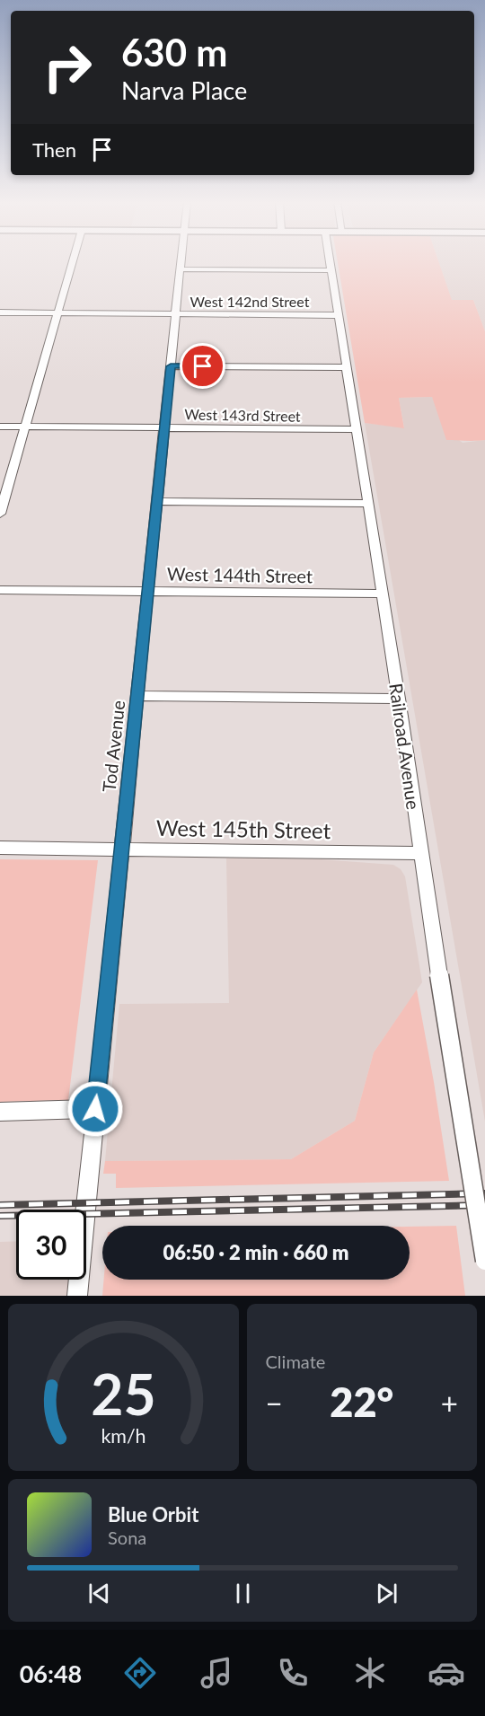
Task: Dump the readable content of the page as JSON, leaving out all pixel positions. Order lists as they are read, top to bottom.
{
  "streets": {
    "street": [
      "West 142nd Street",
      "West 143rd Street",
      "West 144th Street",
      "Tod Avenue",
      "Railroad Avenue",
      "West 145th Street"
    ]
  },
  "crossings": [
    ["West 142nd Street", "Tod Avenue"],
    ["West 142nd Street", "Railroad Avenue"],
    ["West 143rd Street", "Tod Avenue"],
    ["West 143rd Street", "Railroad Avenue"],
    ["West 144th Street", "Tod Avenue"],
    ["West 144th Street", "Railroad Avenue"],
    ["Tod Avenue", "West 145th Street"],
    ["Railroad Avenue", "West 145th Street"]
  ],
  "page": {
    "turn": ["630 m", "Narva Place"],
    "then": "Then",
    "limit": "30",
    "trip": "06:50 · 2 min · 660 m",
    "tile": "Climate",
    "heat": ["−", "22°", "+"],
    "song": ["Blue Orbit", "Sona"],
    "tabs": "06:48",
    "gauge": ["25", "km/h"]
  }
}
